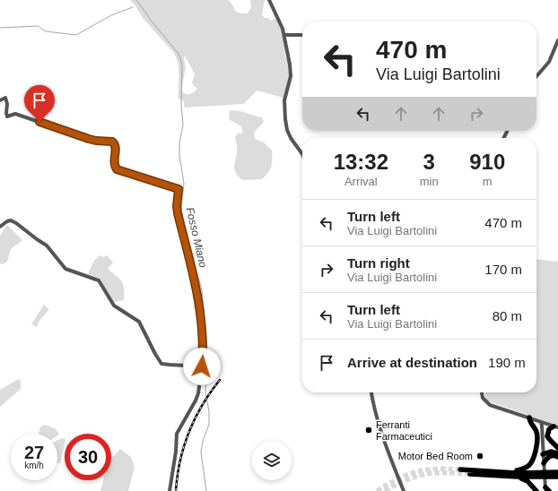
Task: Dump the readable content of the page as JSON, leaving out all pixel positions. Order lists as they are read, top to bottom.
{
  "water": ["Fosso Miano"],
  "places": ["Ferranti Farmaceutici", "Motor Bed Room"],
  "page": {
    "turn": ["470 m", "Via Luigi Bartolini"],
    "eta": [
      "13:32",
      "Arrival",
      "3",
      "min",
      "910",
      "m"
    ],
    "list": [
      {
        "name": "Turn left",
        "note": "Via Luigi Bartolini",
        "value": "470 m"
      },
      {
        "name": "Turn right",
        "note": "Via Luigi Bartolini",
        "value": "170 m"
      },
      {
        "name": "Turn left",
        "note": "Via Luigi Bartolini",
        "value": "80 m"
      },
      {
        "name": "Arrive at destination",
        "value": "190 m"
      }
    ],
    "speed": "27 km/h",
    "limit": "30"
  }
}
